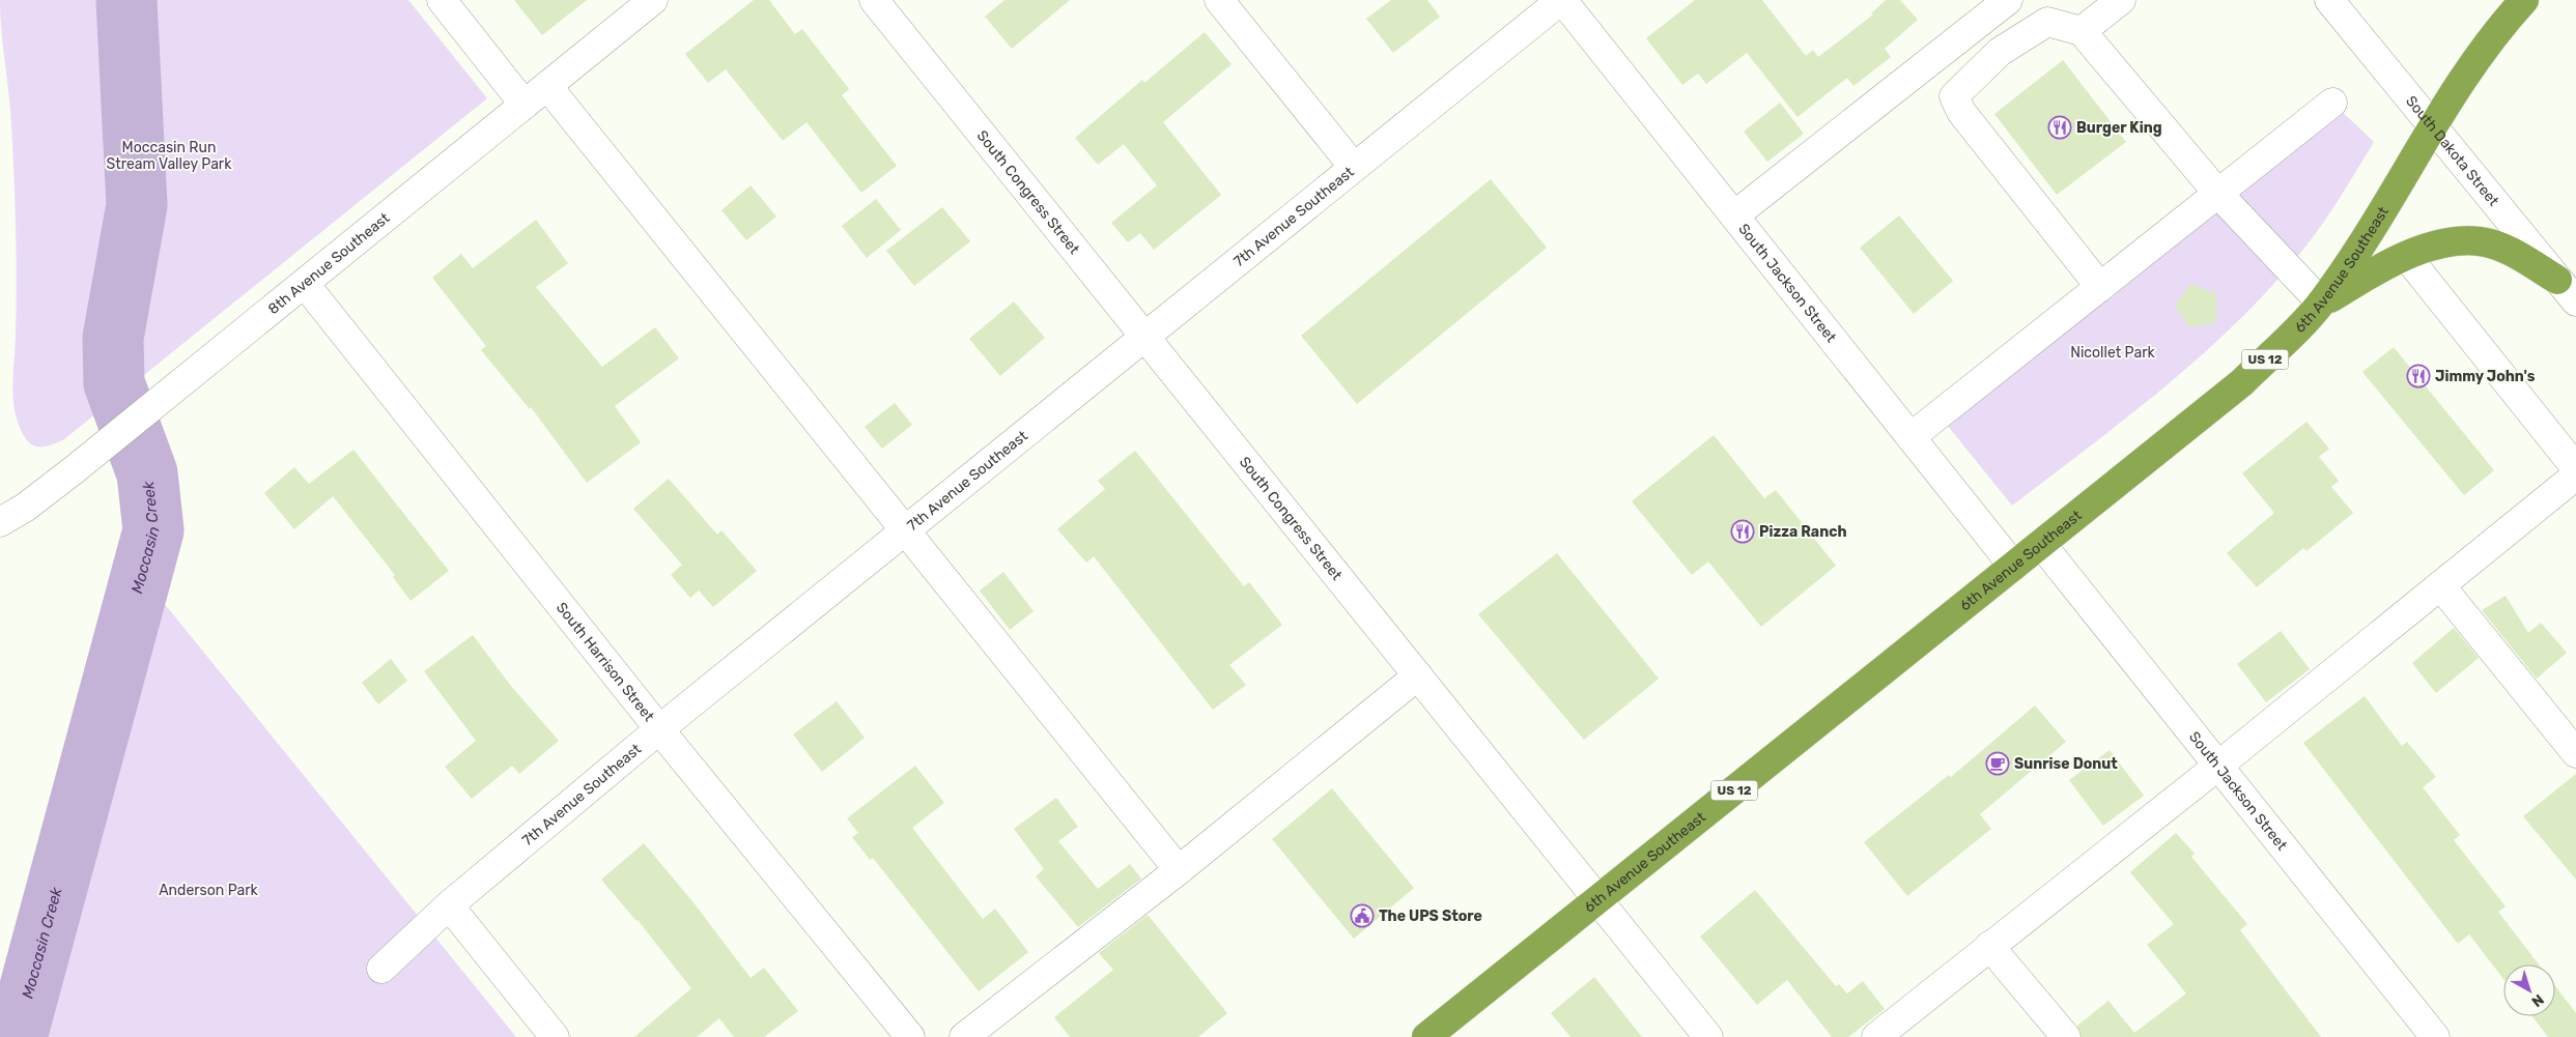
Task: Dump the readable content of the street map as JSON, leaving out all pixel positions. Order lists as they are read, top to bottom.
{
  "streets": {
    "highway": ["6th Avenue Southeast", "US 12"],
    "street": [
      "South Dakota Street",
      "South Congress Street",
      "7th Avenue Southeast",
      "8th Avenue Southeast",
      "South Jackson Street",
      "South Harrison Street"
    ]
  },
  "crossings": [
    ["South Dakota Street", "6th Avenue Southeast"],
    ["South Congress Street", "7th Avenue Southeast"],
    ["South Congress Street", "6th Avenue Southeast"],
    ["7th Avenue Southeast", "South Jackson Street"],
    ["7th Avenue Southeast", "South Harrison Street"],
    ["8th Avenue Southeast", "South Harrison Street"],
    ["6th Avenue Southeast", "South Jackson Street"]
  ],
  "water": ["Moccasin Creek"],
  "parks": ["Moccasin Run Stream Valley Park", "Nicollet Park", "Anderson Park"],
  "places": {
    "restaurant": ["Burger King", "Jimmy John's", "Pizza Ranch"],
    "cafe": ["Sunrise Donut"],
    "public building": ["The UPS Store"]
  },
  "north": "bottom right"
}
